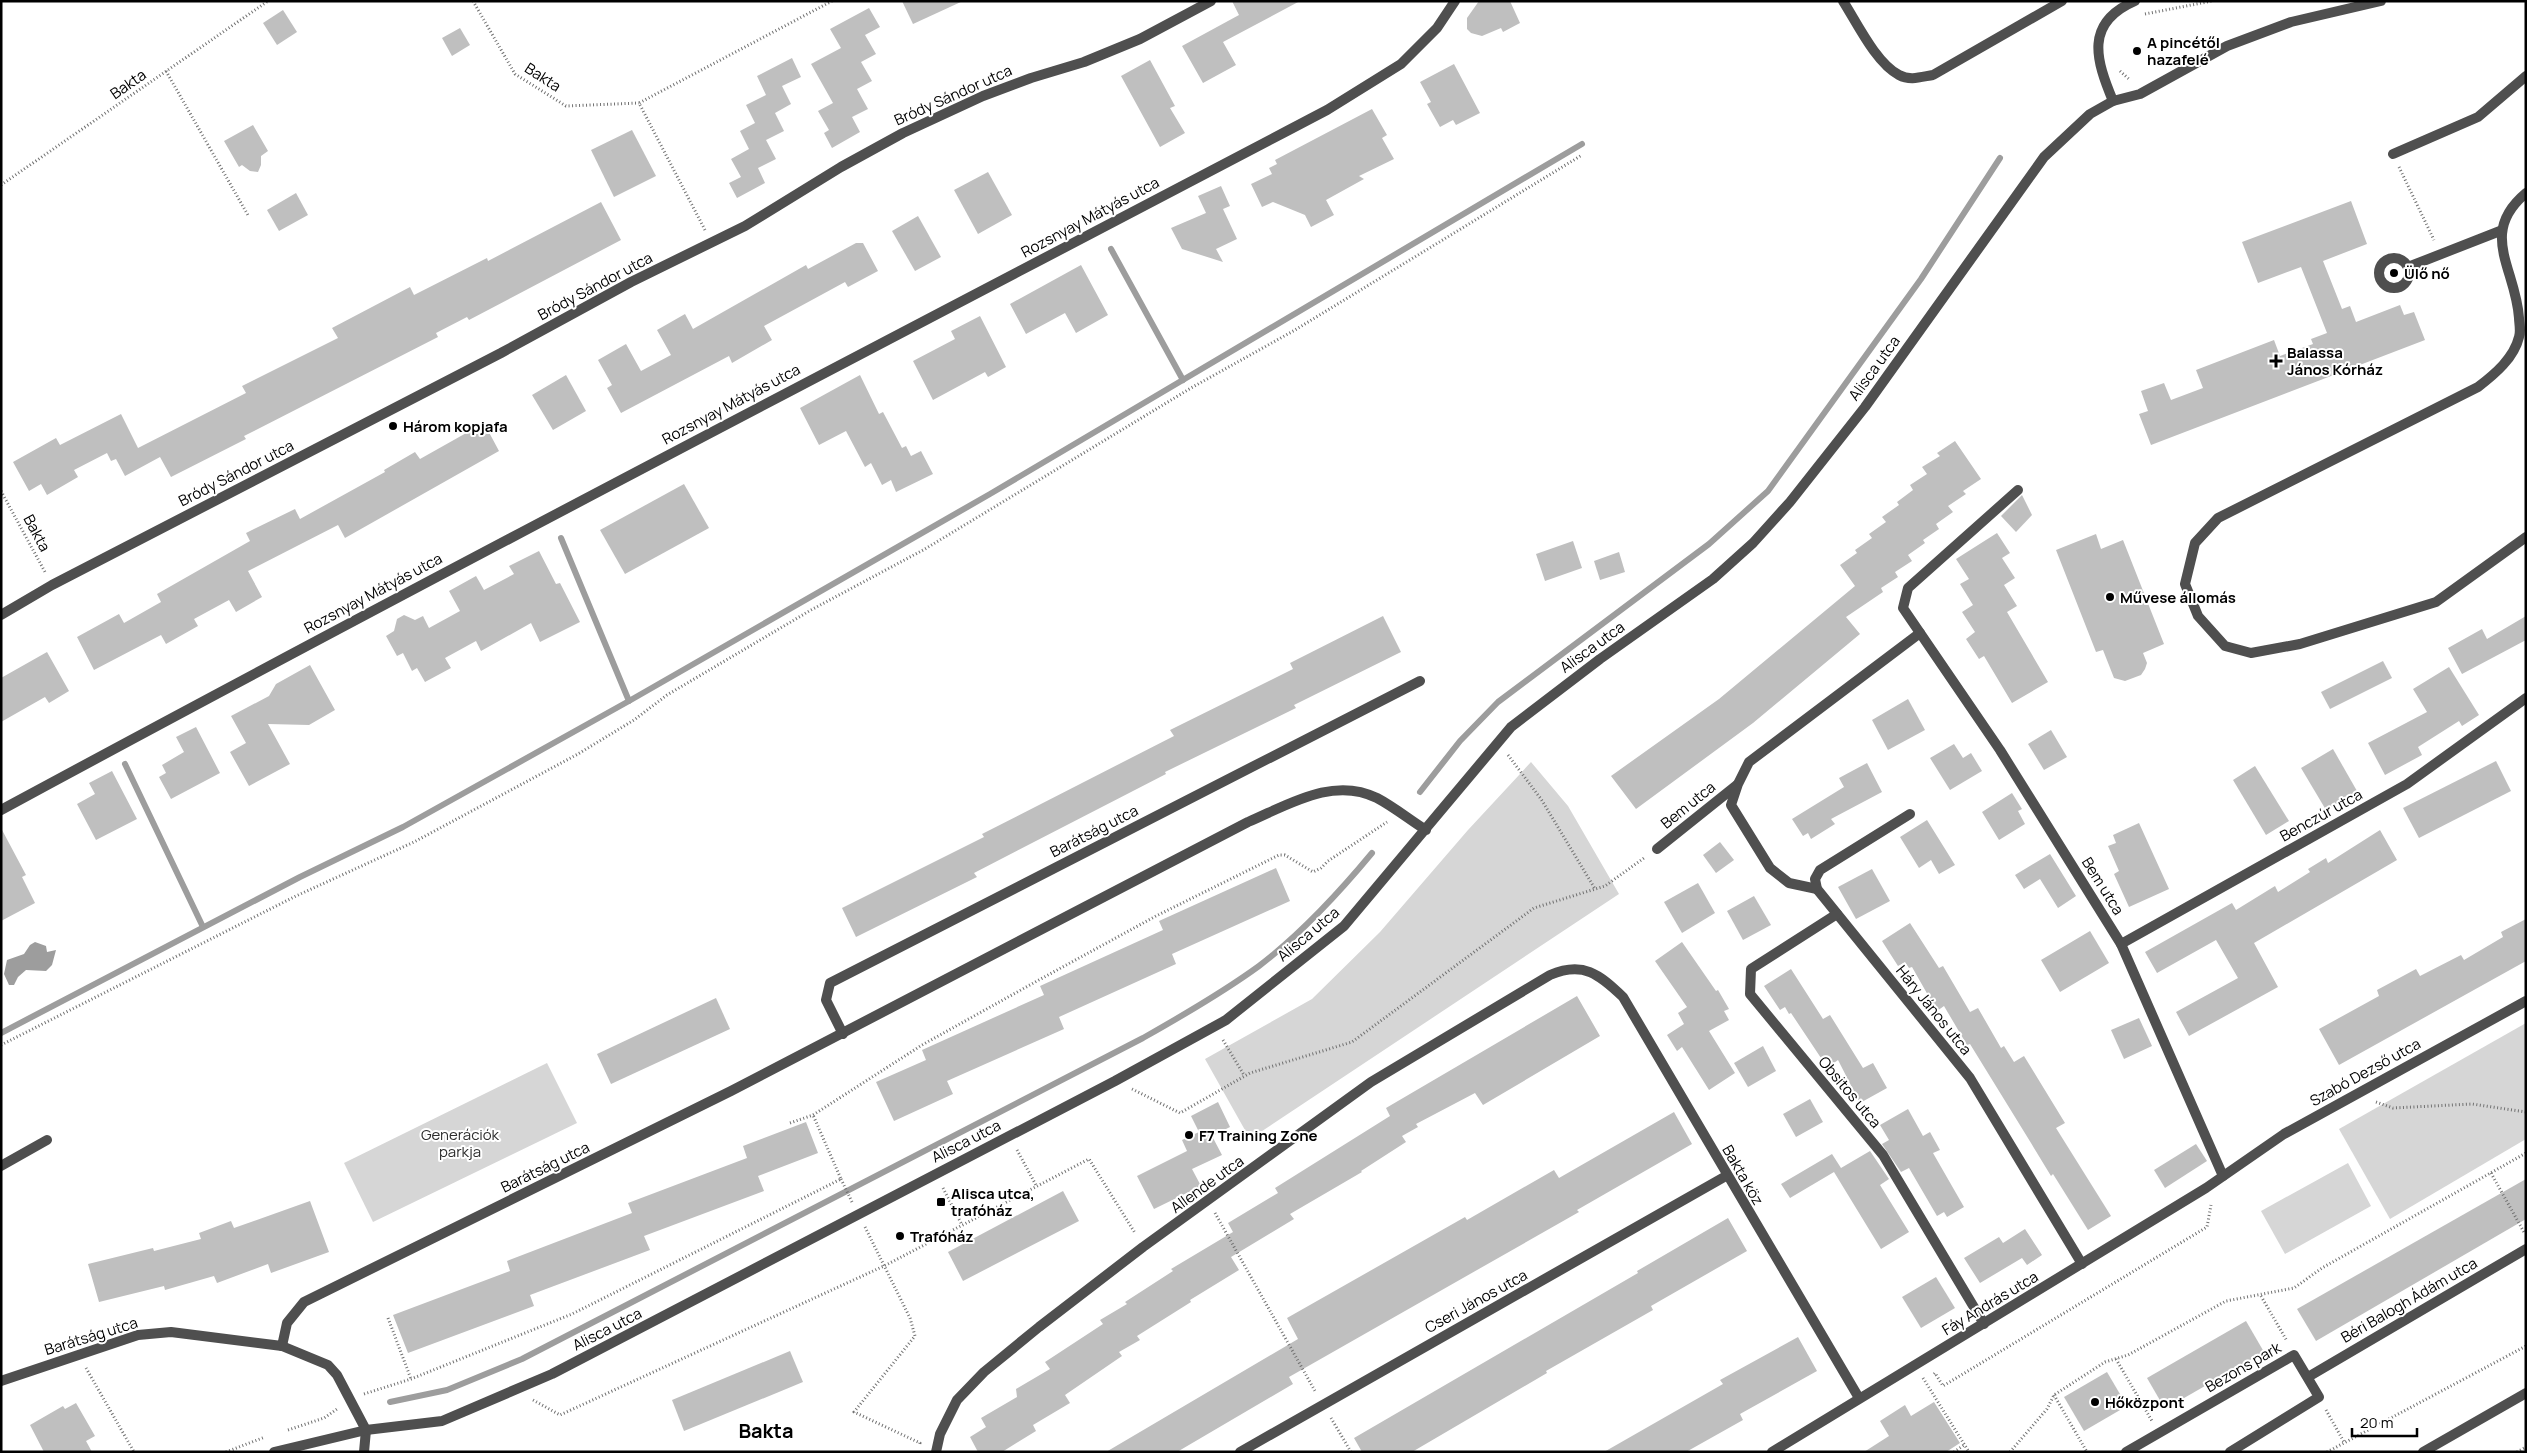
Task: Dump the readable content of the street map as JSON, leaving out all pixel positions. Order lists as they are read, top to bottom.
{
  "streets": {
    "street": [
      "Bródy Sándor utca",
      "Rozsnyay Mátyás utca",
      "Alisca utca",
      "Bem utca",
      "Benczúr utca",
      "Barátság utca",
      "Háry János utca",
      "Szabó Dezső utca",
      "Obsitos utca",
      "Bakta köz",
      "Allende utca",
      "Béri Balogh Ádám utca",
      "Cseri János utca",
      "Fáy András utca",
      "Bezons park"
    ],
    "path": ["Bakta"]
  },
  "crossings": [
    ["Bakta", "Bródy Sándor utca"],
    ["Alisca utca", "Barátság utca"],
    ["Bem utca", "Benczúr utca"],
    ["Bem utca", "Háry János utca"],
    ["Bem utca", "Szabó Dezső utca"],
    ["Bem utca", "Fáy András utca"],
    ["Háry János utca", "Obsitos utca"],
    ["Háry János utca", "Fáy András utca"],
    ["Szabó Dezső utca", "Fáy András utca"],
    ["Obsitos utca", "Fáy András utca"],
    ["Bakta köz", "Allende utca"],
    ["Bakta köz", "Cseri János utca"],
    ["Bakta köz", "Fáy András utca"],
    ["Béri Balogh Ádám utca", "Bezons park"]
  ],
  "districts": ["Bakta"],
  "parks": ["Generációk parkja"],
  "places": {
    "other": [
      "A pincétől hazafelé",
      "Ülő nő",
      "Három kopjafa",
      "Művese állomás",
      "F7 Training Zone",
      "Trafóház",
      "Hőközpont"
    ],
    "health": ["Balassa János Kórház"],
    "transit": ["Alisca utca, trafóház"]
  },
  "scale_bar": "20 m"
}
